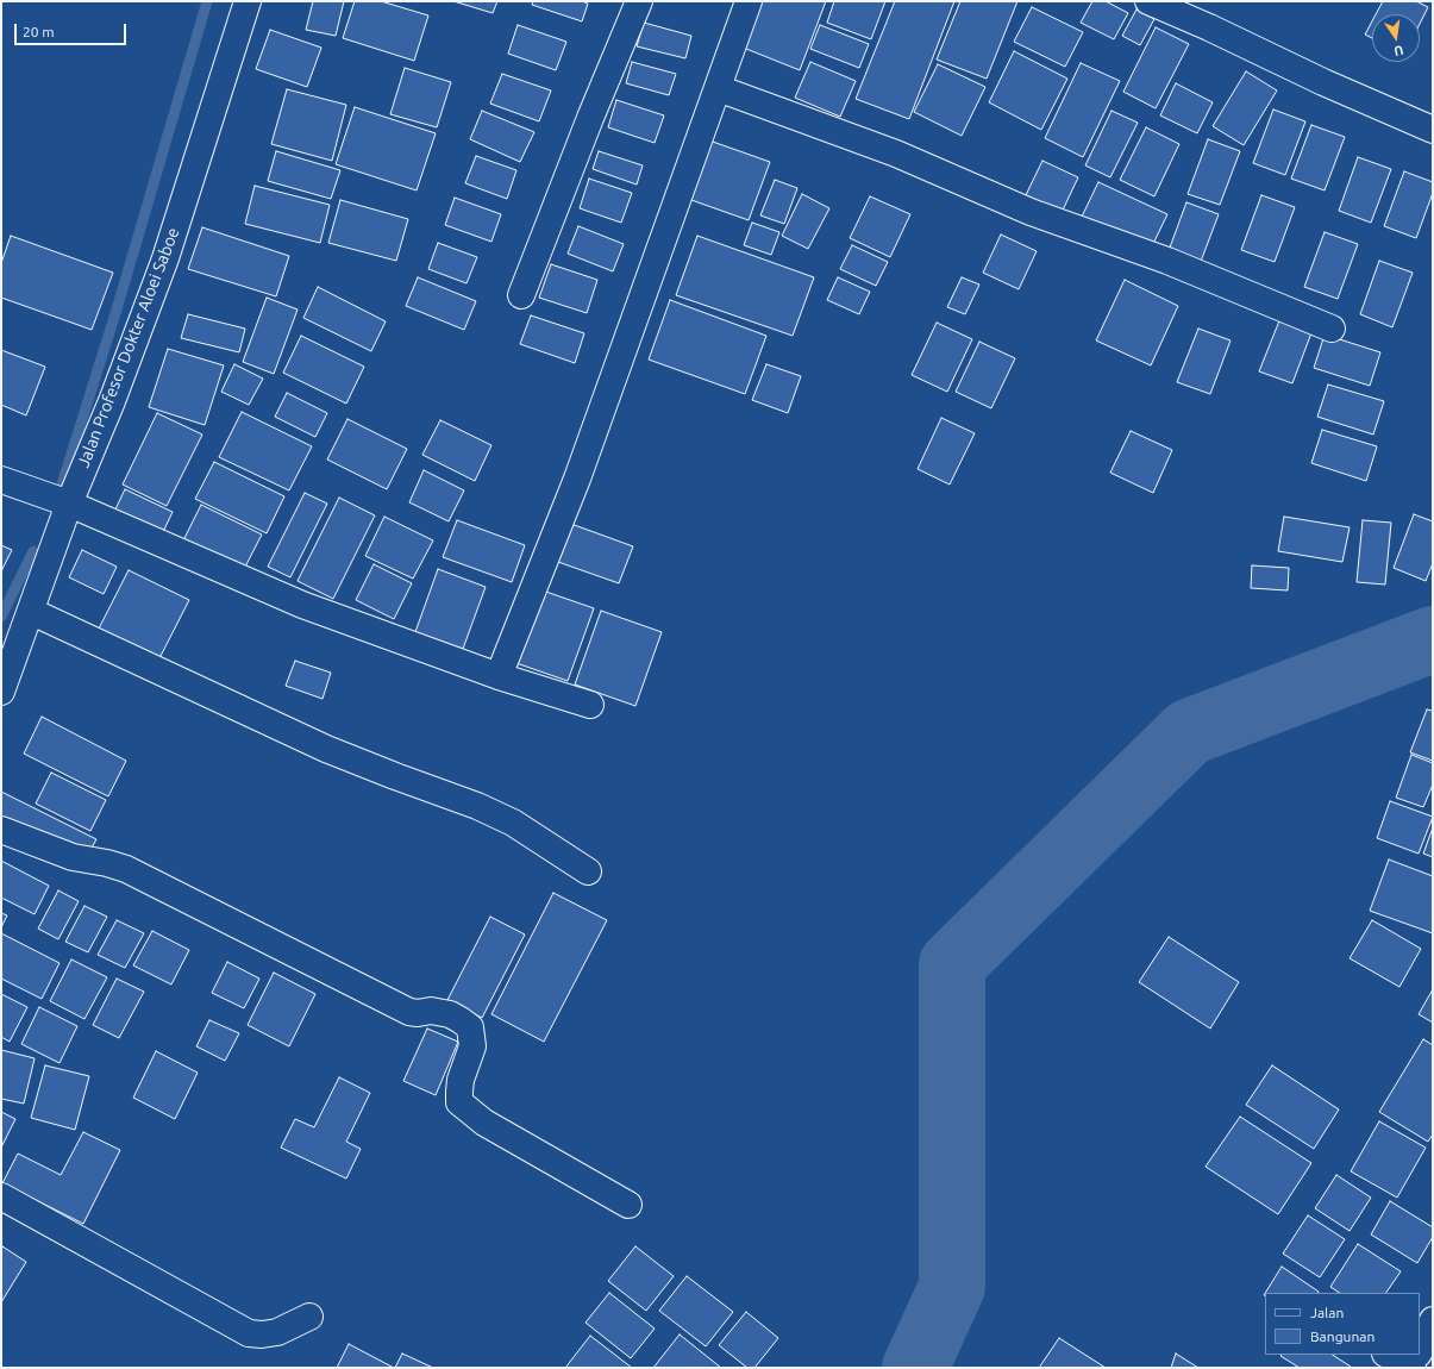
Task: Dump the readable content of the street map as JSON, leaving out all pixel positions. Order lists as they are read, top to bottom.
{
  "streets": {
    "street": ["Jalan Profesor Dokter Aloei Saboe"]
  },
  "legend": ["Jalan", "Bangunan"],
  "scale_bar": "20 m",
  "north": "bottom"
}
